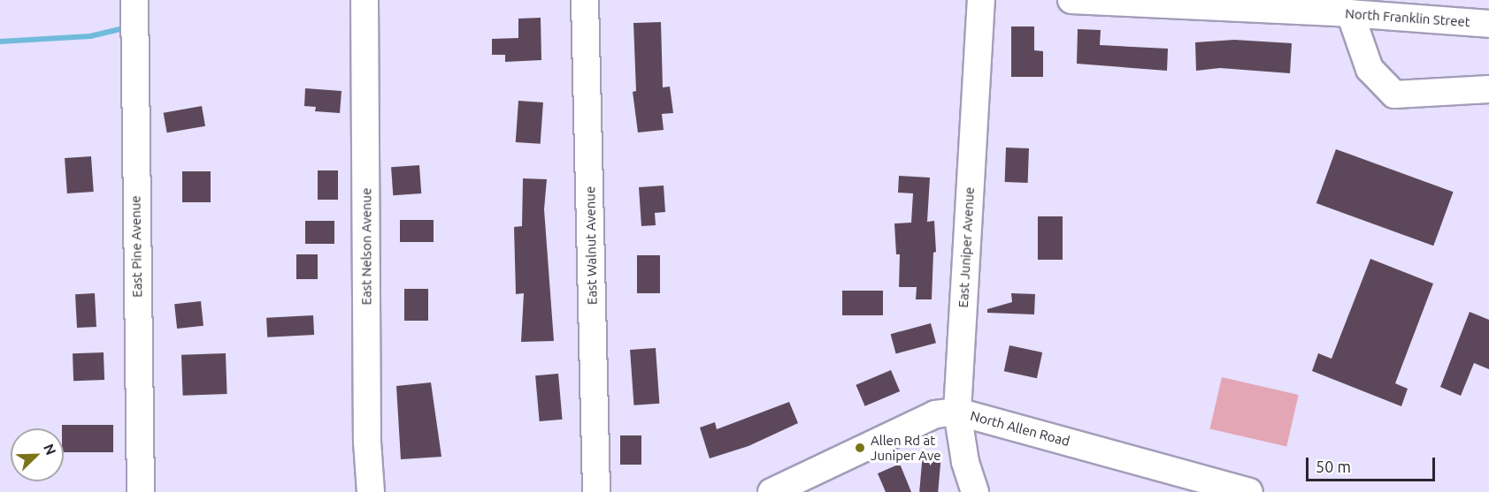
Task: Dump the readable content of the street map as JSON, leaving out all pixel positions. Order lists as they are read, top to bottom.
{
  "streets": {
    "street": [
      "North Franklin Street",
      "East Walnut Avenue",
      "East Pine Avenue",
      "East Nelson Avenue",
      "East Juniper Avenue",
      "North Allen Road"
    ]
  },
  "crossings": [
    ["East Juniper Avenue", "North Allen Road"]
  ],
  "places": ["Allen Rd at Juniper Ave"],
  "scale_bar": "50 m",
  "north": "top right"
}
